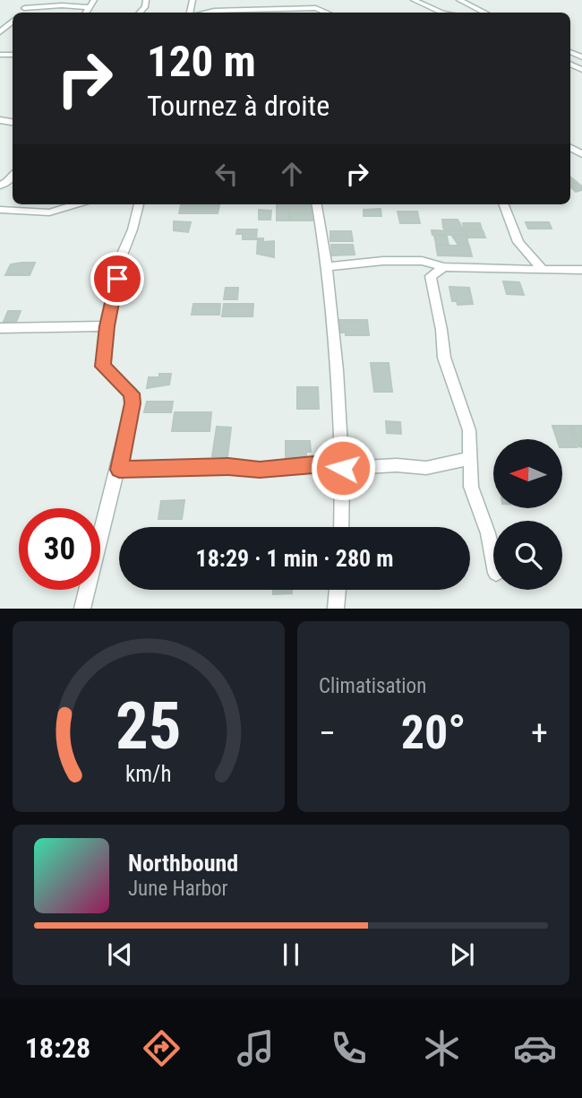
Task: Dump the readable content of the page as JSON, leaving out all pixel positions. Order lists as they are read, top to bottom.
{
  "north": "left",
  "page": {
    "turn": ["120 m", "Tournez à droite"],
    "limit": "30",
    "trip": "18:29 · 1 min · 280 m",
    "tile": "Climatisation",
    "heat": ["−", "20°", "+"],
    "song": ["Northbound", "June Harbor"],
    "tabs": "18:28",
    "gauge": ["25", "km/h"]
  }
}
